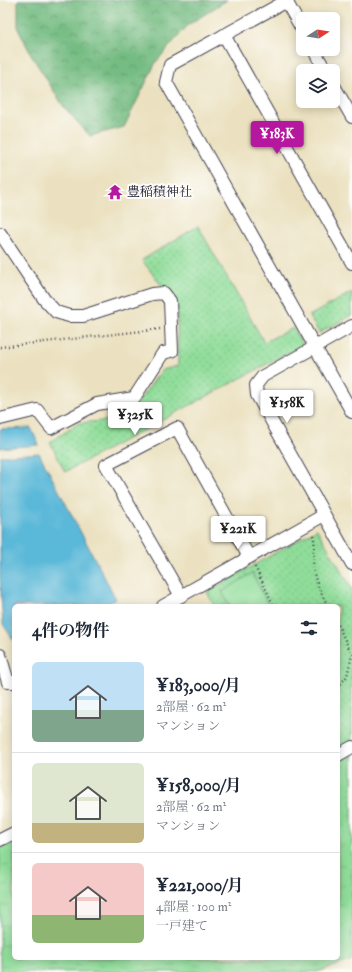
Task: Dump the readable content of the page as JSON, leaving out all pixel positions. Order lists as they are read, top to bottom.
{
  "places": {
    "temple": ["豊稲積神社"]
  },
  "north": "right",
  "page": {
    "price": [
      "¥183K",
      "¥158K",
      "¥325K",
      "¥221K"
    ],
    "heading": "4件の物件",
    "list": [
      {
        "name": "¥183,000/月",
        "note": "2部屋 · 62 m² · マンション"
      },
      {
        "name": "¥158,000/月",
        "note": "2部屋 · 62 m² · マンション"
      },
      {
        "name": "¥221,000/月",
        "note": "4部屋 · 100 m² · 一戸建て"
      }
    ]
  }
}
